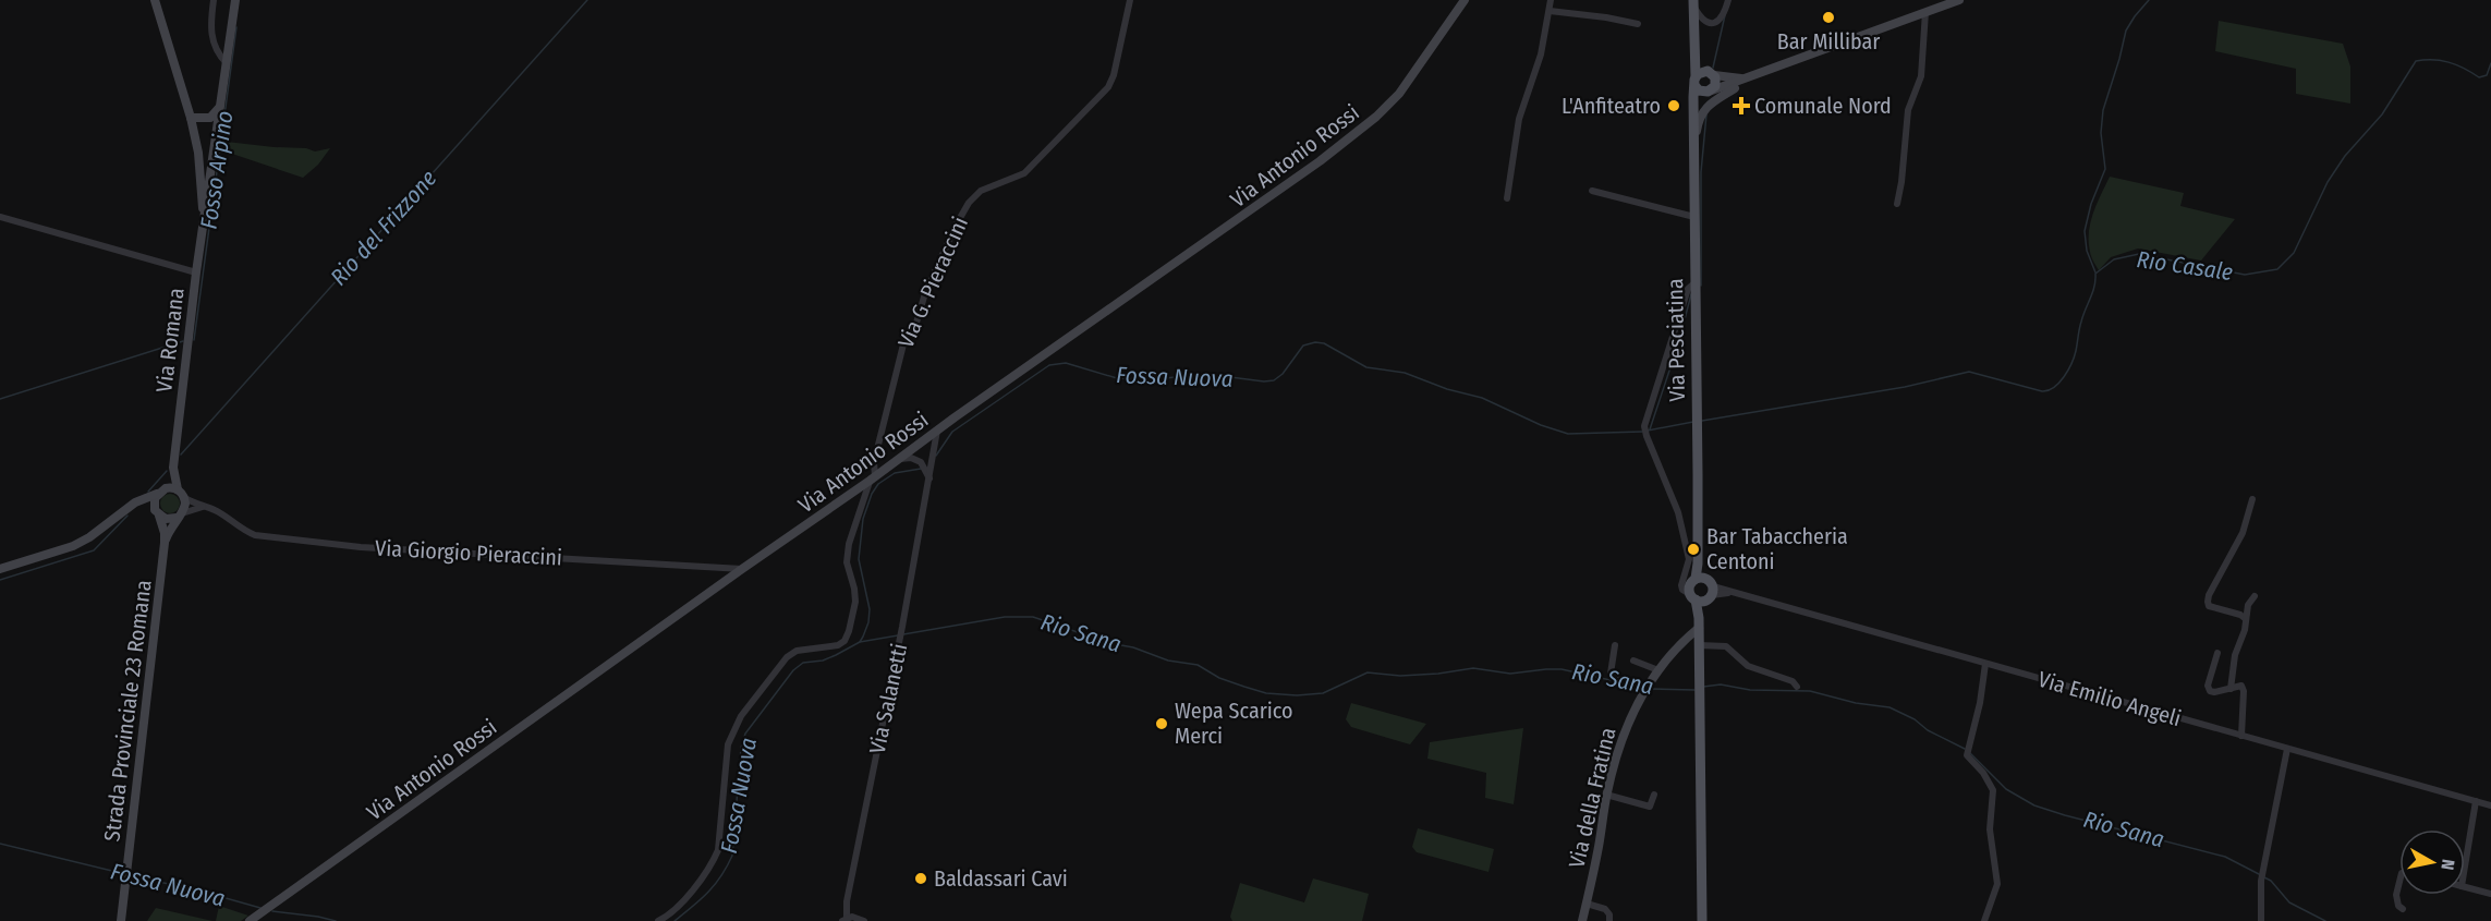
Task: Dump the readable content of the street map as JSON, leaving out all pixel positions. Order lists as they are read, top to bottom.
{
  "streets": {
    "main road": [
      "Via Antonio Rossi",
      "Via Romana",
      "Via Pesciatina",
      "Strada Provinciale 23 Romana",
      "Via della Fratina"
    ],
    "street": [
      "Via G. Pieraccini",
      "Via Giorgio Pieraccini",
      "Via Salanetti",
      "Via Emilio Angeli"
    ]
  },
  "crossings": [
    ["Via Antonio Rossi", "Via G. Pieraccini"],
    ["Via Antonio Rossi", "Via Giorgio Pieraccini"],
    ["Via Antonio Rossi", "Via Salanetti"],
    ["Via Pesciatina", "Via Emilio Angeli"],
    ["Via Pesciatina", "Via della Fratina"]
  ],
  "water": [
    "Fosso Arpino",
    "Rio del Frizzone",
    "Rio Casale",
    "Fossa Nuova",
    "Rio Sana"
  ],
  "places": {
    "other": [
      "Bar Millibar",
      "L'Anfiteatro",
      "Bar Tabaccheria Centoni",
      "Wepa Scarico Merci",
      "Baldassari Cavi"
    ],
    "health": ["Comunale Nord"]
  },
  "north": "right"
}
